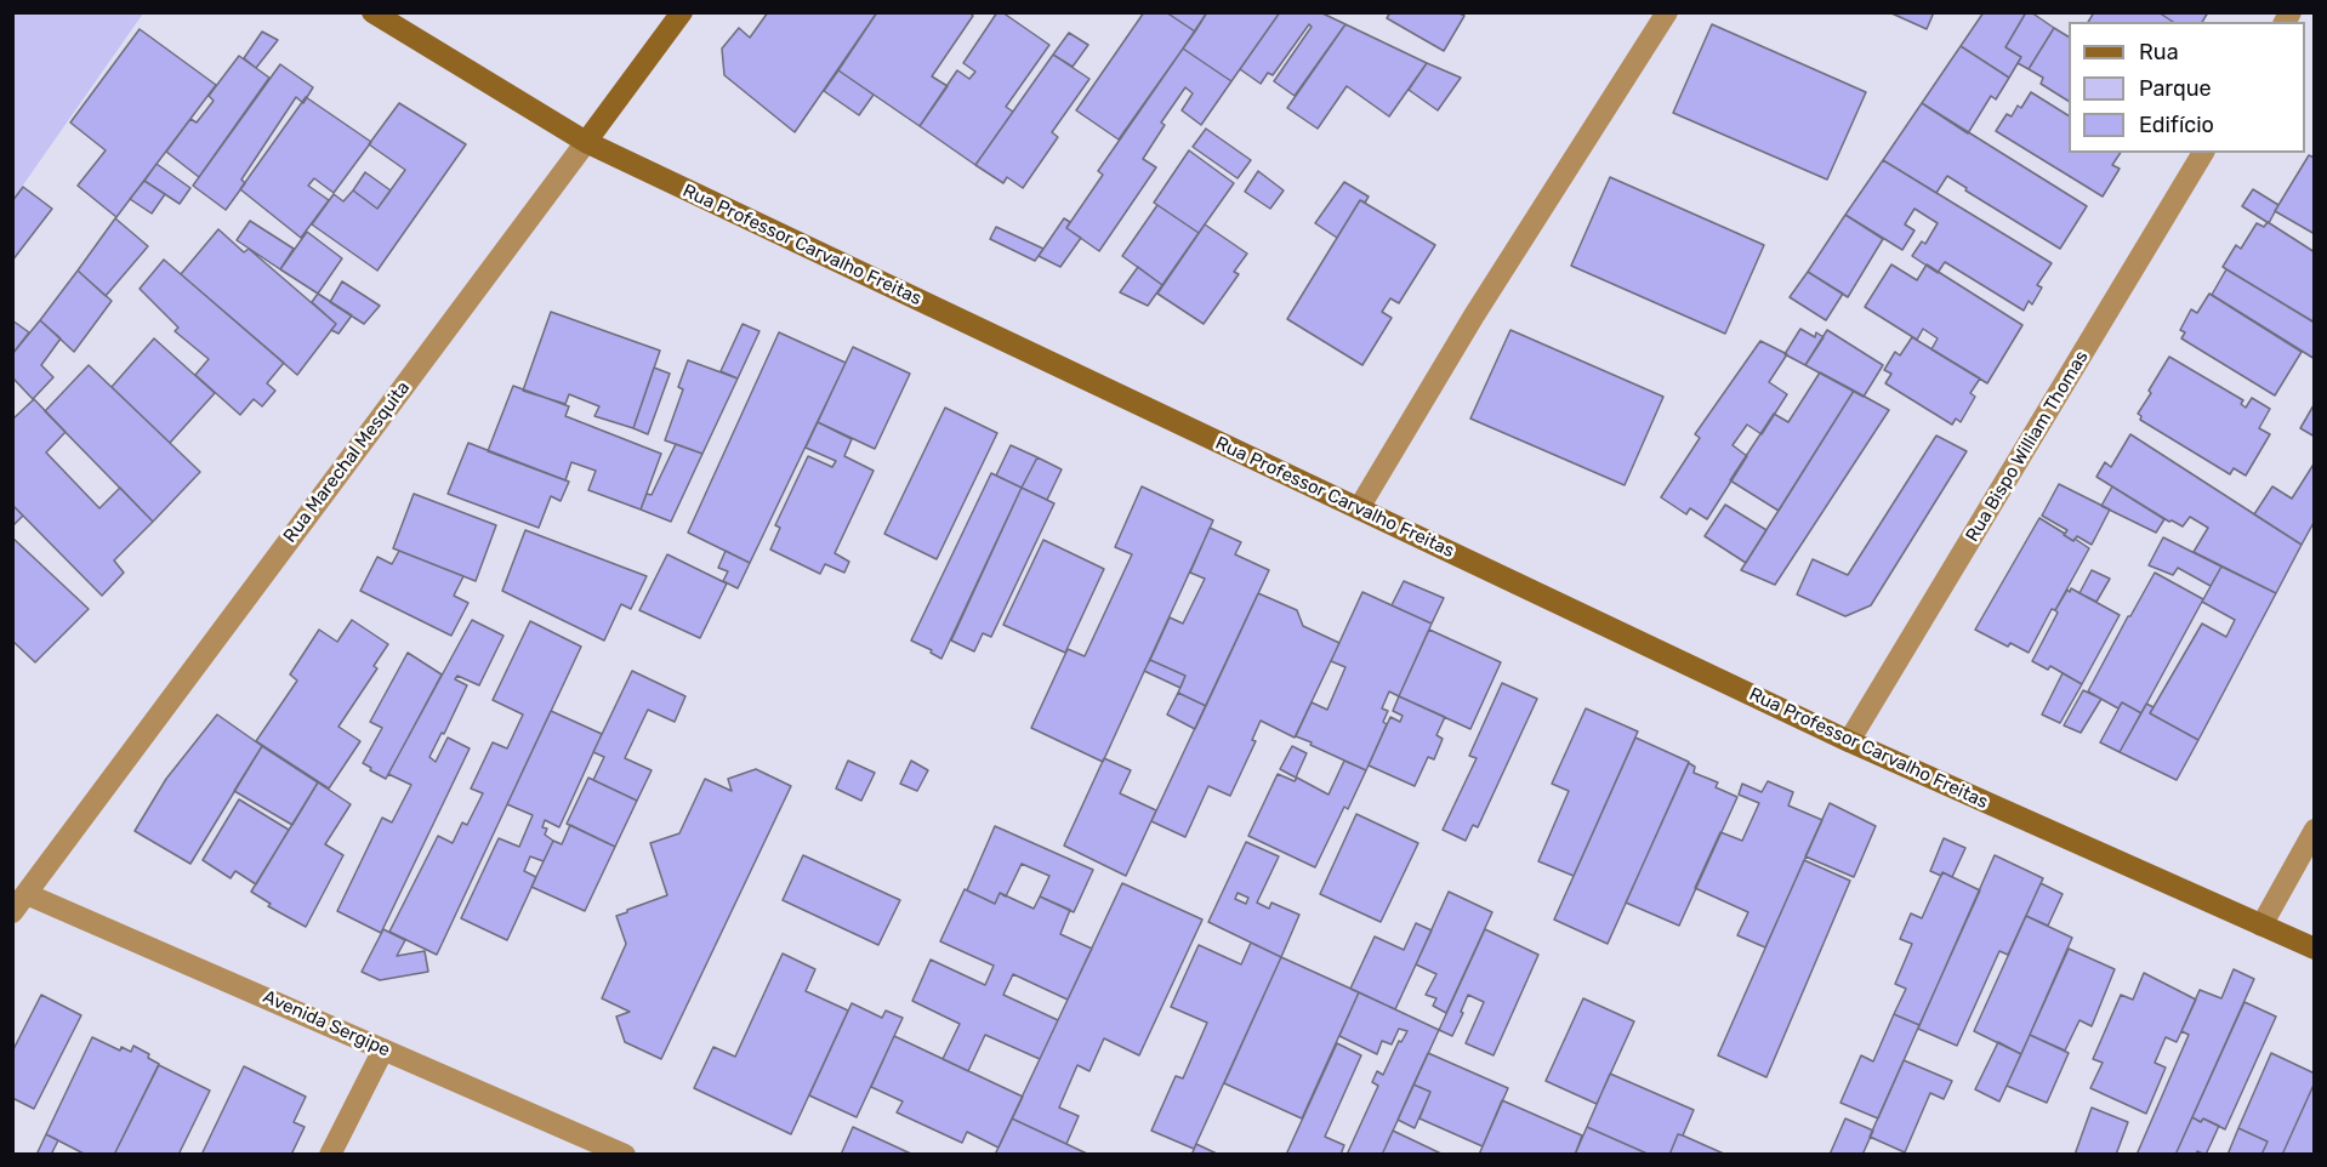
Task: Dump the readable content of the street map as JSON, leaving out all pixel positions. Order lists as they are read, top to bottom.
{
  "streets": {
    "street": [
      "Rua Professor Carvalho Freitas",
      "Rua Bispo William Thomas",
      "Rua Marechal Mesquita",
      "Avenida Sergipe"
    ]
  },
  "crossings": [
    ["Rua Professor Carvalho Freitas", "Rua Bispo William Thomas"],
    ["Rua Professor Carvalho Freitas", "Rua Marechal Mesquita"],
    ["Rua Marechal Mesquita", "Avenida Sergipe"]
  ],
  "legend": ["Rua", "Parque", "Edifício"]
}
